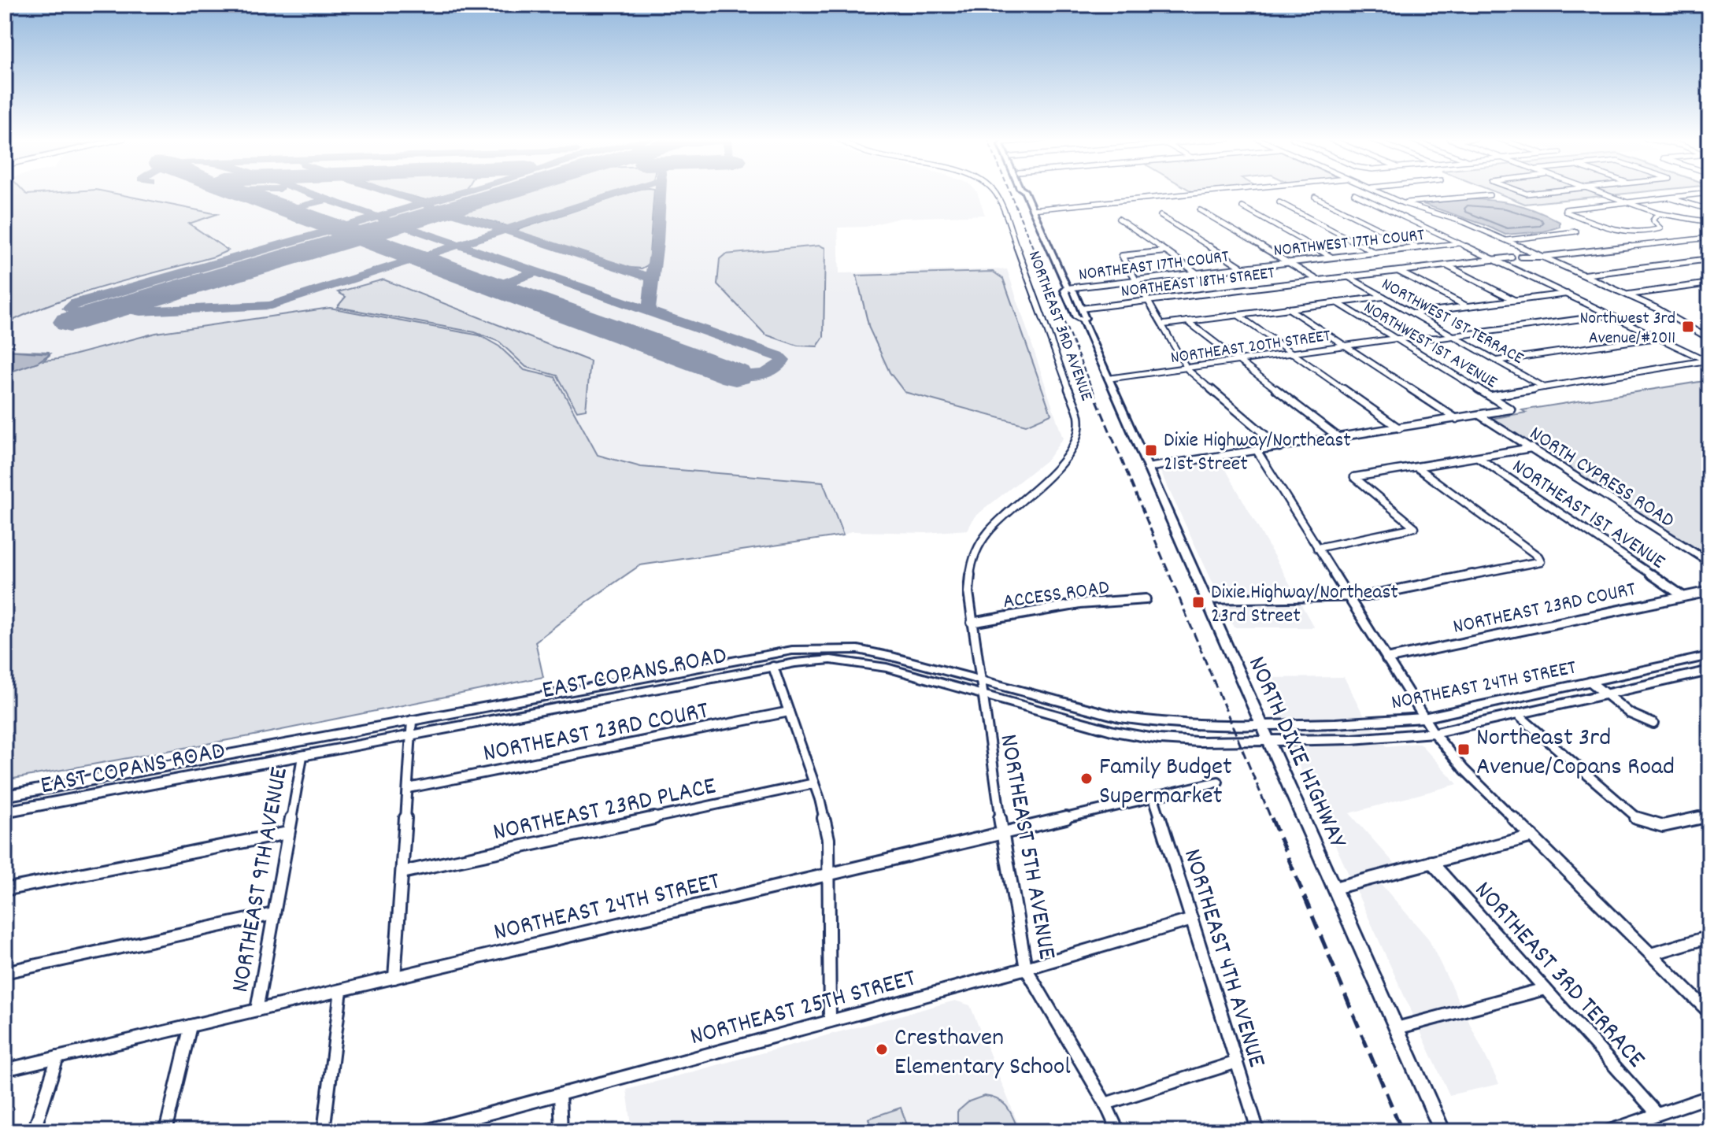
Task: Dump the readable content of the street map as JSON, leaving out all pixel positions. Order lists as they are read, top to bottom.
{
  "streets": {
    "main road": ["EAST COPANS ROAD", "NORTHEAST 24TH STREET", "NORTH DIXIE HIGHWAY"],
    "street": [
      "NORTHWEST 17TH COURT",
      "NORTHEAST 17TH COURT",
      "NORTHEAST 18TH STREET",
      "NORTHWEST 1ST TERRACE",
      "NORTHEAST 3RD AVENUE",
      "NORTHWEST 1ST AVENUE",
      "NORTHEAST 20TH STREET",
      "NORTH CYPRESS ROAD",
      "NORTHEAST 1ST AVENUE",
      "ACCESS ROAD",
      "NORTHEAST 23RD COURT",
      "NORTHEAST 23RD PLACE",
      "NORTHEAST 5TH AVENUE",
      "NORTHEAST 9TH AVENUE",
      "NORTHEAST 4TH AVENUE",
      "NORTHEAST 3RD TERRACE",
      "NORTHEAST 25TH STREET"
    ]
  },
  "crossings": [
    ["NORTHWEST 17TH COURT", "NORTHEAST 17TH COURT"],
    ["NORTHEAST 17TH COURT", "NORTH DIXIE HIGHWAY"],
    ["NORTHEAST 18TH STREET", "NORTHWEST 1ST TERRACE"],
    ["NORTHEAST 18TH STREET", "NORTH DIXIE HIGHWAY"],
    ["NORTHWEST 1ST TERRACE", "NORTHEAST 20TH STREET"],
    ["NORTHEAST 3RD AVENUE", "ACCESS ROAD"],
    ["NORTHEAST 3RD AVENUE", "NORTHEAST 5TH AVENUE"],
    ["NORTHWEST 1ST AVENUE", "NORTHEAST 20TH STREET"],
    ["NORTHWEST 1ST AVENUE", "NORTH CYPRESS ROAD"],
    ["NORTHEAST 20TH STREET", "NORTH DIXIE HIGHWAY"],
    ["NORTHEAST 1ST AVENUE", "NORTHEAST 23RD COURT"],
    ["ACCESS ROAD", "NORTHEAST 5TH AVENUE"],
    ["EAST COPANS ROAD", "NORTHEAST 24TH STREET"],
    ["EAST COPANS ROAD", "NORTH DIXIE HIGHWAY"],
    ["EAST COPANS ROAD", "NORTHEAST 5TH AVENUE"],
    ["EAST COPANS ROAD", "NORTHEAST 9TH AVENUE"],
    ["NORTHEAST 24TH STREET", "NORTH DIXIE HIGHWAY"],
    ["NORTHEAST 24TH STREET", "NORTHEAST 5TH AVENUE"],
    ["NORTHEAST 24TH STREET", "NORTHEAST 9TH AVENUE"],
    ["NORTHEAST 24TH STREET", "NORTHEAST 4TH AVENUE"],
    ["NORTHEAST 5TH AVENUE", "NORTHEAST 25TH STREET"],
    ["NORTHEAST 4TH AVENUE", "NORTHEAST 25TH STREET"]
  ],
  "places": {
    "transit": [
      "Northwest 3rd Avenue/#2011",
      "Dixie Highway/Northeast 21st Street",
      "Dixie Highway/Northeast 23rd Street",
      "Northeast 3rd Avenue/Copans Road"
    ],
    "other": ["Family Budget Supermarket", "Cresthaven Elementary School"]
  }
}
